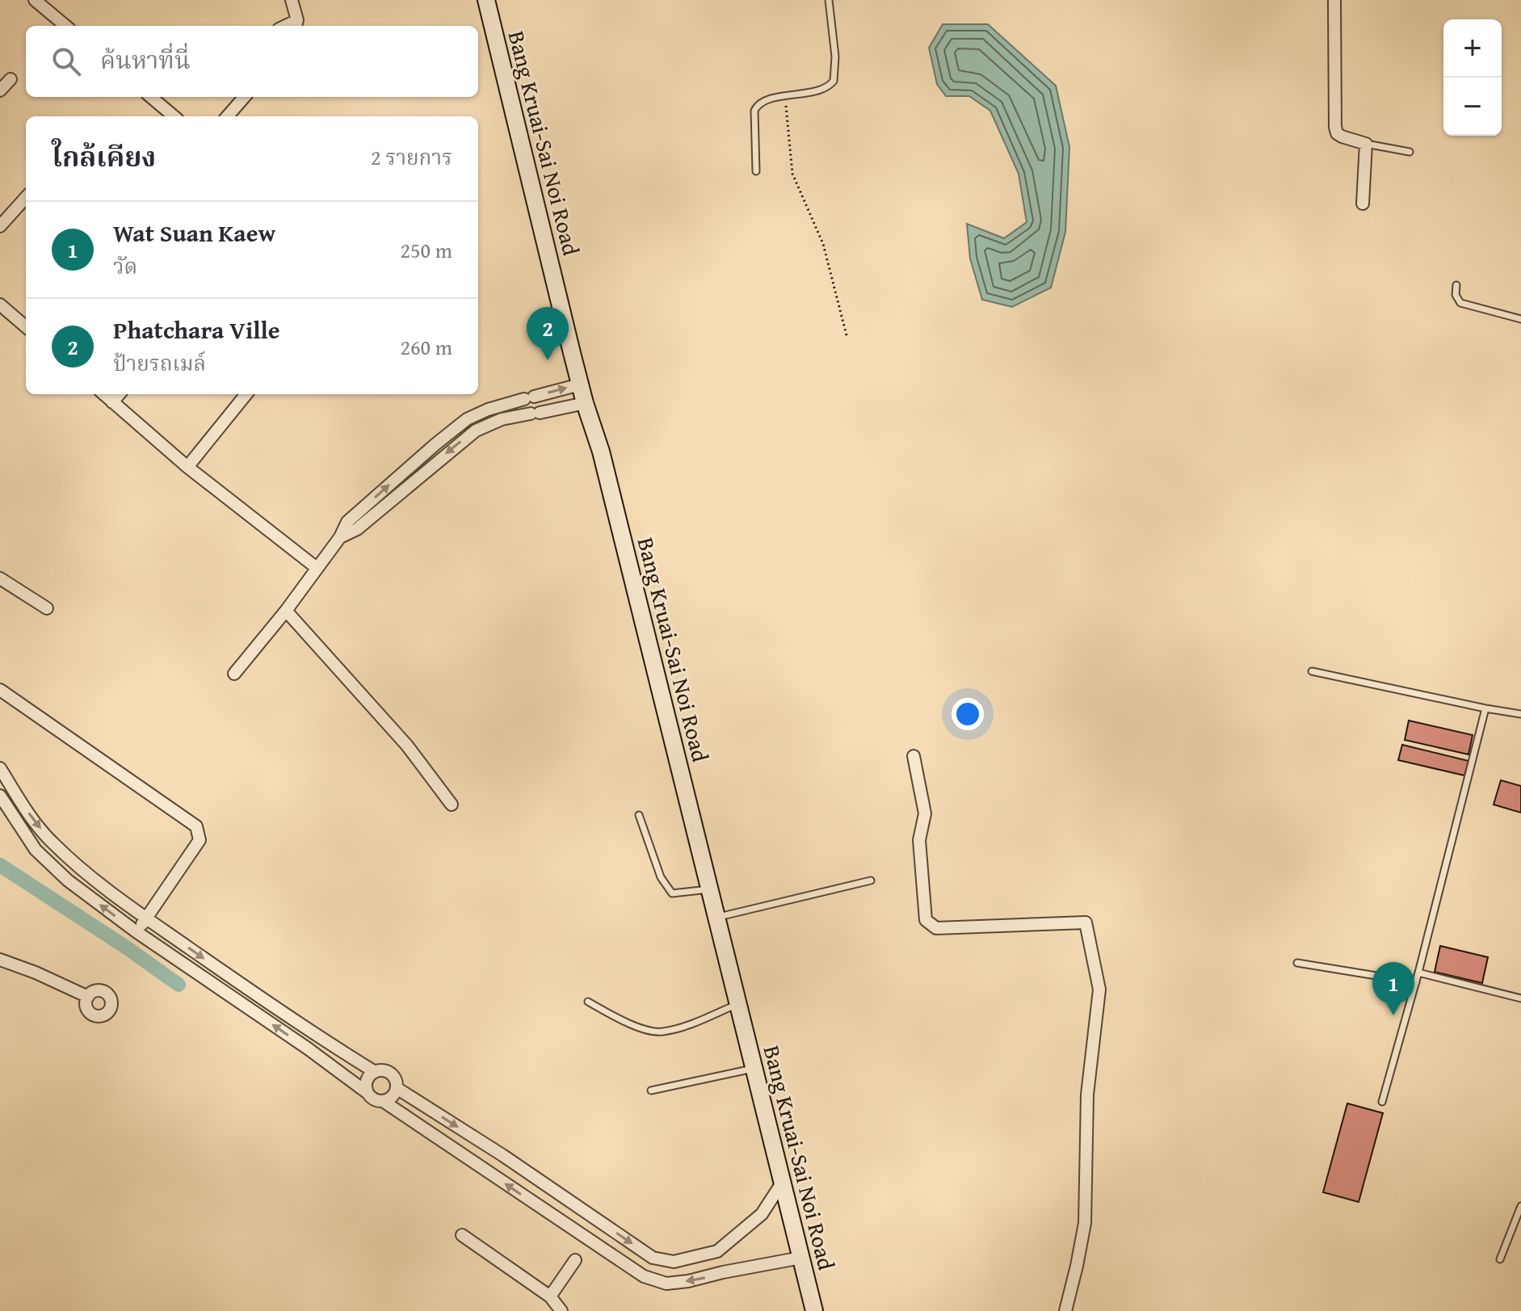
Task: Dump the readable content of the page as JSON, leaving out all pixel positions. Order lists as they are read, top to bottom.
{
  "streets": {
    "main road": ["Bang Kruai-Sai Noi Road"]
  },
  "page": {
    "map_buttons": ["+", "−"],
    "search": "ค้นหาที่นี่",
    "heading": ["ใกล้เคียง", "2 รายการ"],
    "list": [
      {
        "mark": "1",
        "name": "Wat Suan Kaew",
        "note": "วัด",
        "value": "250 m"
      },
      {
        "mark": "2",
        "name": "Phatchara Ville",
        "note": "ป้ายรถเมล์",
        "value": "260 m"
      }
    ],
    "pins": ["2", "1"]
  }
}
